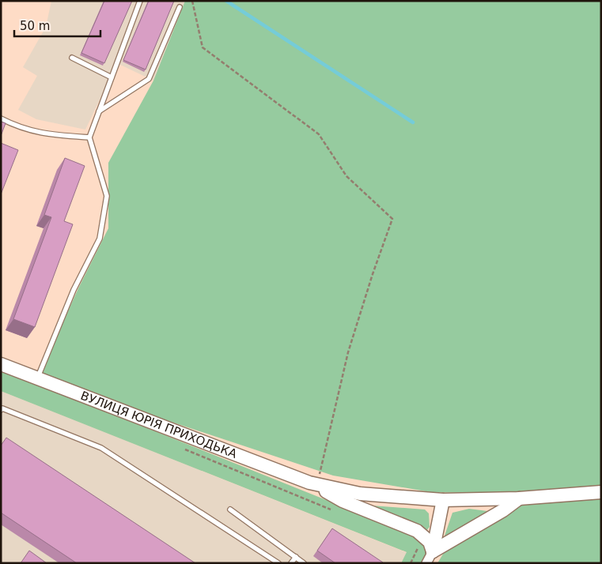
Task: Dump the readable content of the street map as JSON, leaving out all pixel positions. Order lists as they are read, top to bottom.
{
  "streets": {
    "street": ["ВУЛИЦЯ ЮРІЯ ПРИХОДЬКА"]
  },
  "scale_bar": "50 m"
}
